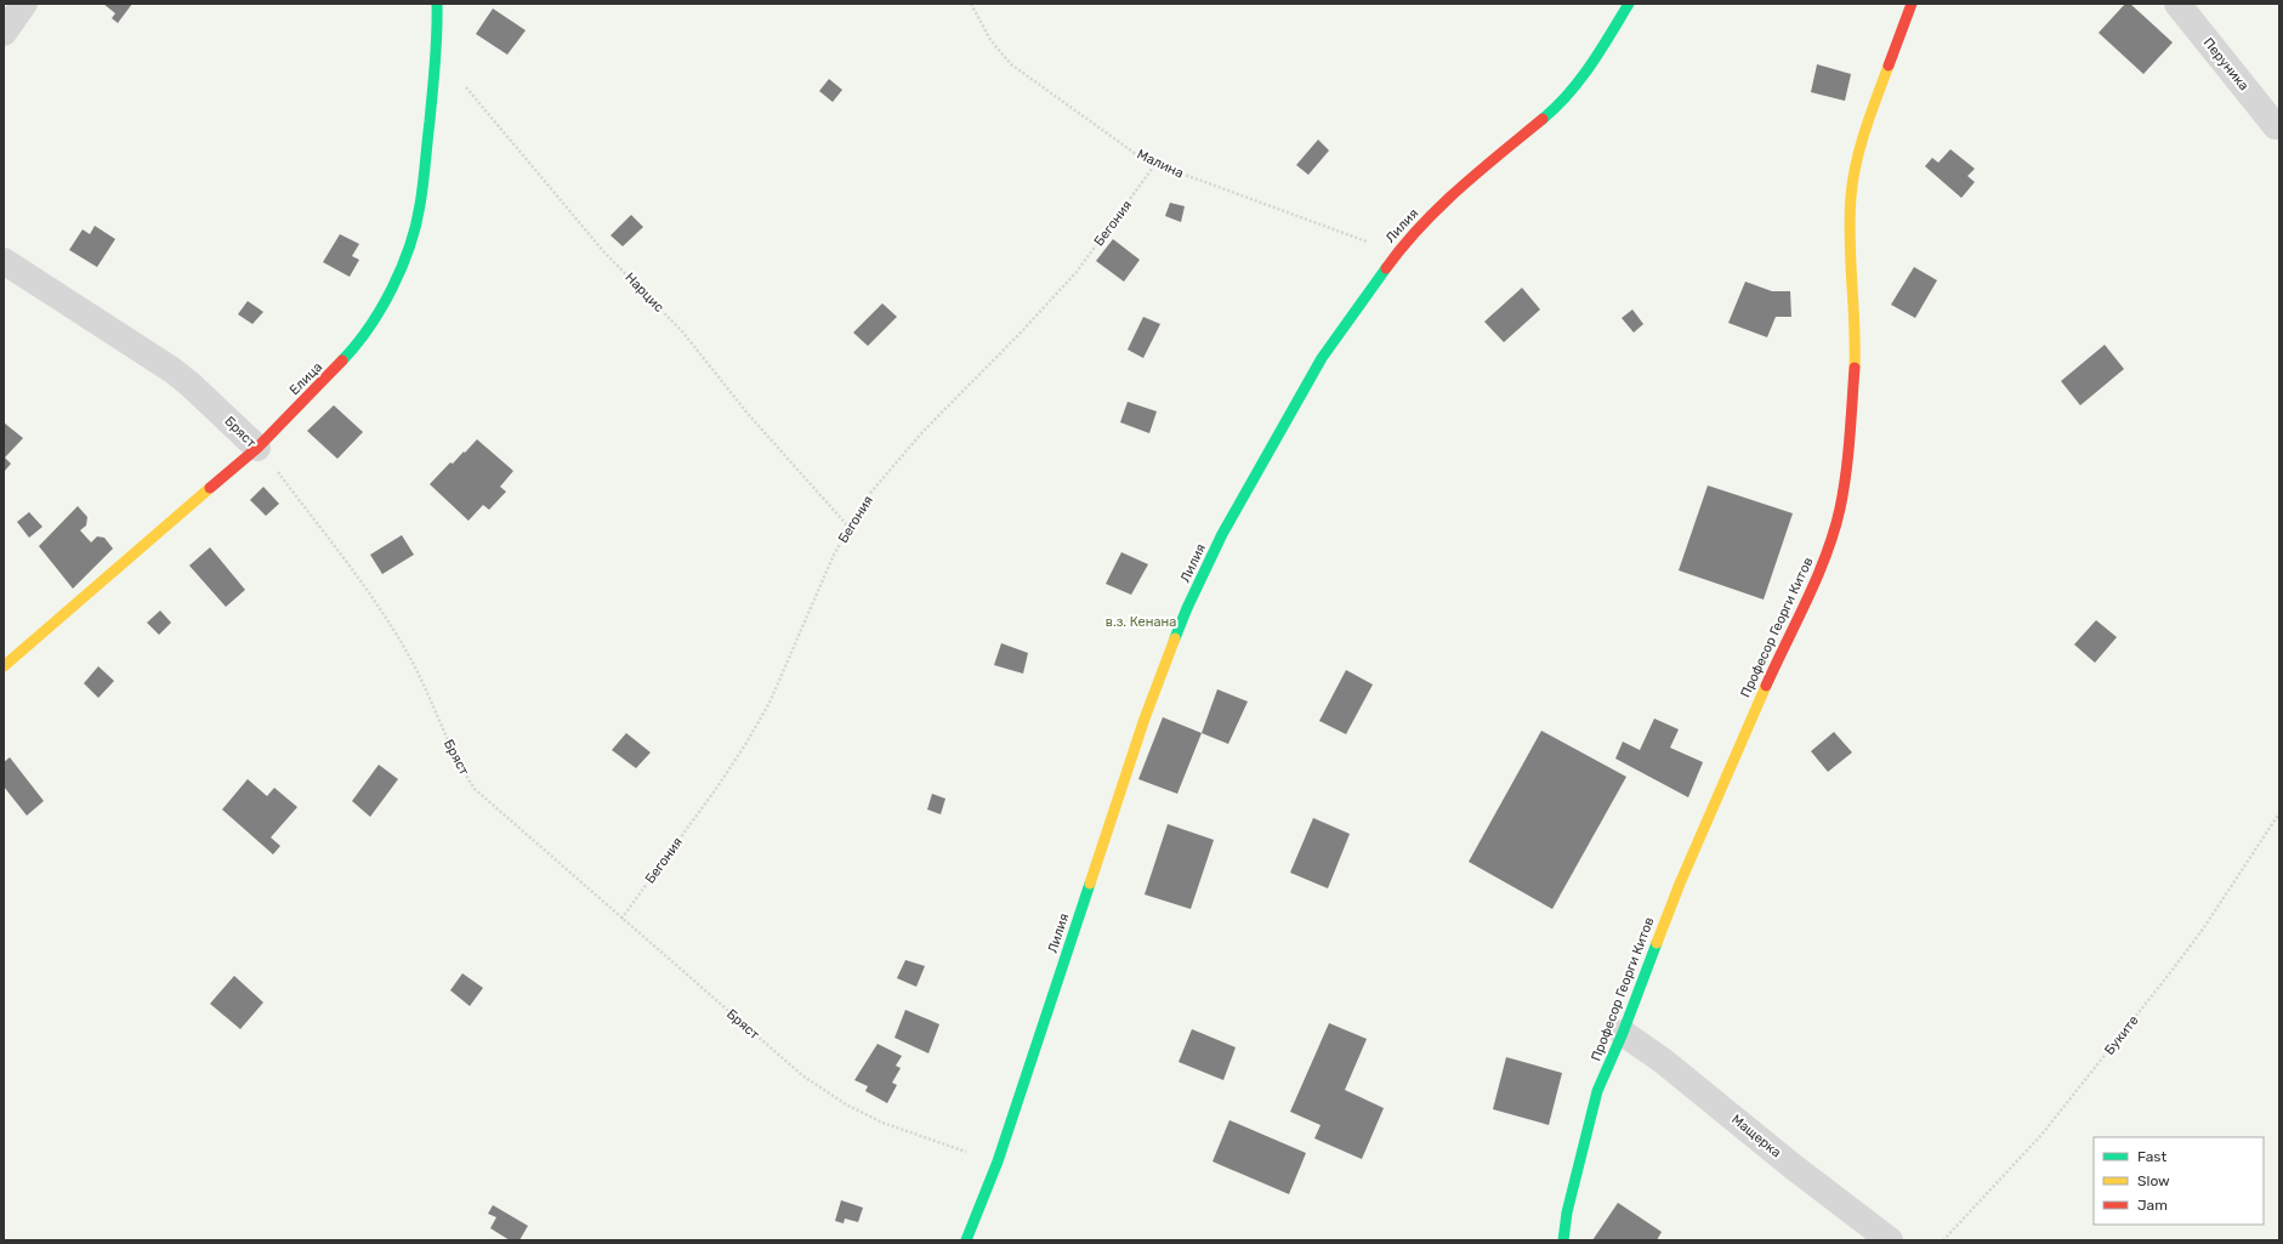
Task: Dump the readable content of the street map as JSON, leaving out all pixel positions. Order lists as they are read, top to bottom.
{
  "streets": {
    "street": [
      "Перуника",
      "Лилия",
      "Елица",
      "Бряст",
      "Професор Георги Китов",
      "Мащерка"
    ],
    "path": [
      "Малина",
      "Бегония",
      "Нарцис",
      "Буките"
    ]
  },
  "crossings": [
    ["Малина", "Бегония"],
    ["Малина", "Лилия"],
    ["Бегония", "Нарцис"],
    ["Бегония", "Бряст"],
    ["Лилия", "Бряст"],
    ["Нарцис", "Елица"],
    ["Елица", "Бряст"],
    ["Професор Георги Китов", "Мащерка"]
  ],
  "parks": ["в.з. Кенана"],
  "legend": ["Fast", "Slow", "Jam"]
}
